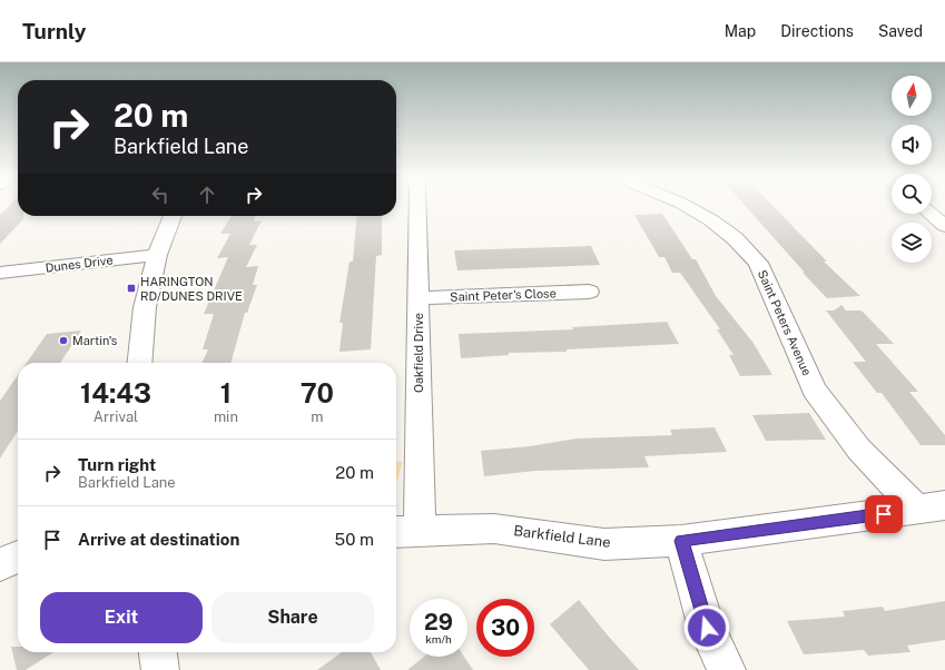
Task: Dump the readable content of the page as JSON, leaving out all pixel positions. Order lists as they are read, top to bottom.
{
  "streets": {
    "street": [
      "Dunes Drive",
      "Saint Peter's Close",
      "Saint Peters Avenue",
      "Oakfield Drive",
      "Barkfield Lane"
    ]
  },
  "crossings": [
    ["Saint Peter's Close", "Oakfield Drive"],
    ["Saint Peters Avenue", "Barkfield Lane"],
    ["Oakfield Drive", "Barkfield Lane"]
  ],
  "places": {
    "transit": ["HARINGTON RD/DUNES DRIVE"],
    "other": ["Martin's"]
  },
  "north": "top",
  "page": {
    "header": "Turnly",
    "nav": ["Map", "Directions", "Saved"],
    "turn": ["20 m", "Barkfield Lane"],
    "eta": [
      "14:43",
      "Arrival",
      "1",
      "min",
      "70",
      "m"
    ],
    "list": [
      {
        "name": "Turn right",
        "note": "Barkfield Lane",
        "value": "20 m"
      },
      {
        "name": "Arrive at destination",
        "value": "50 m"
      }
    ],
    "buttons": ["Exit", "Share"],
    "speed": "29 km/h",
    "limit": "30"
  }
}
